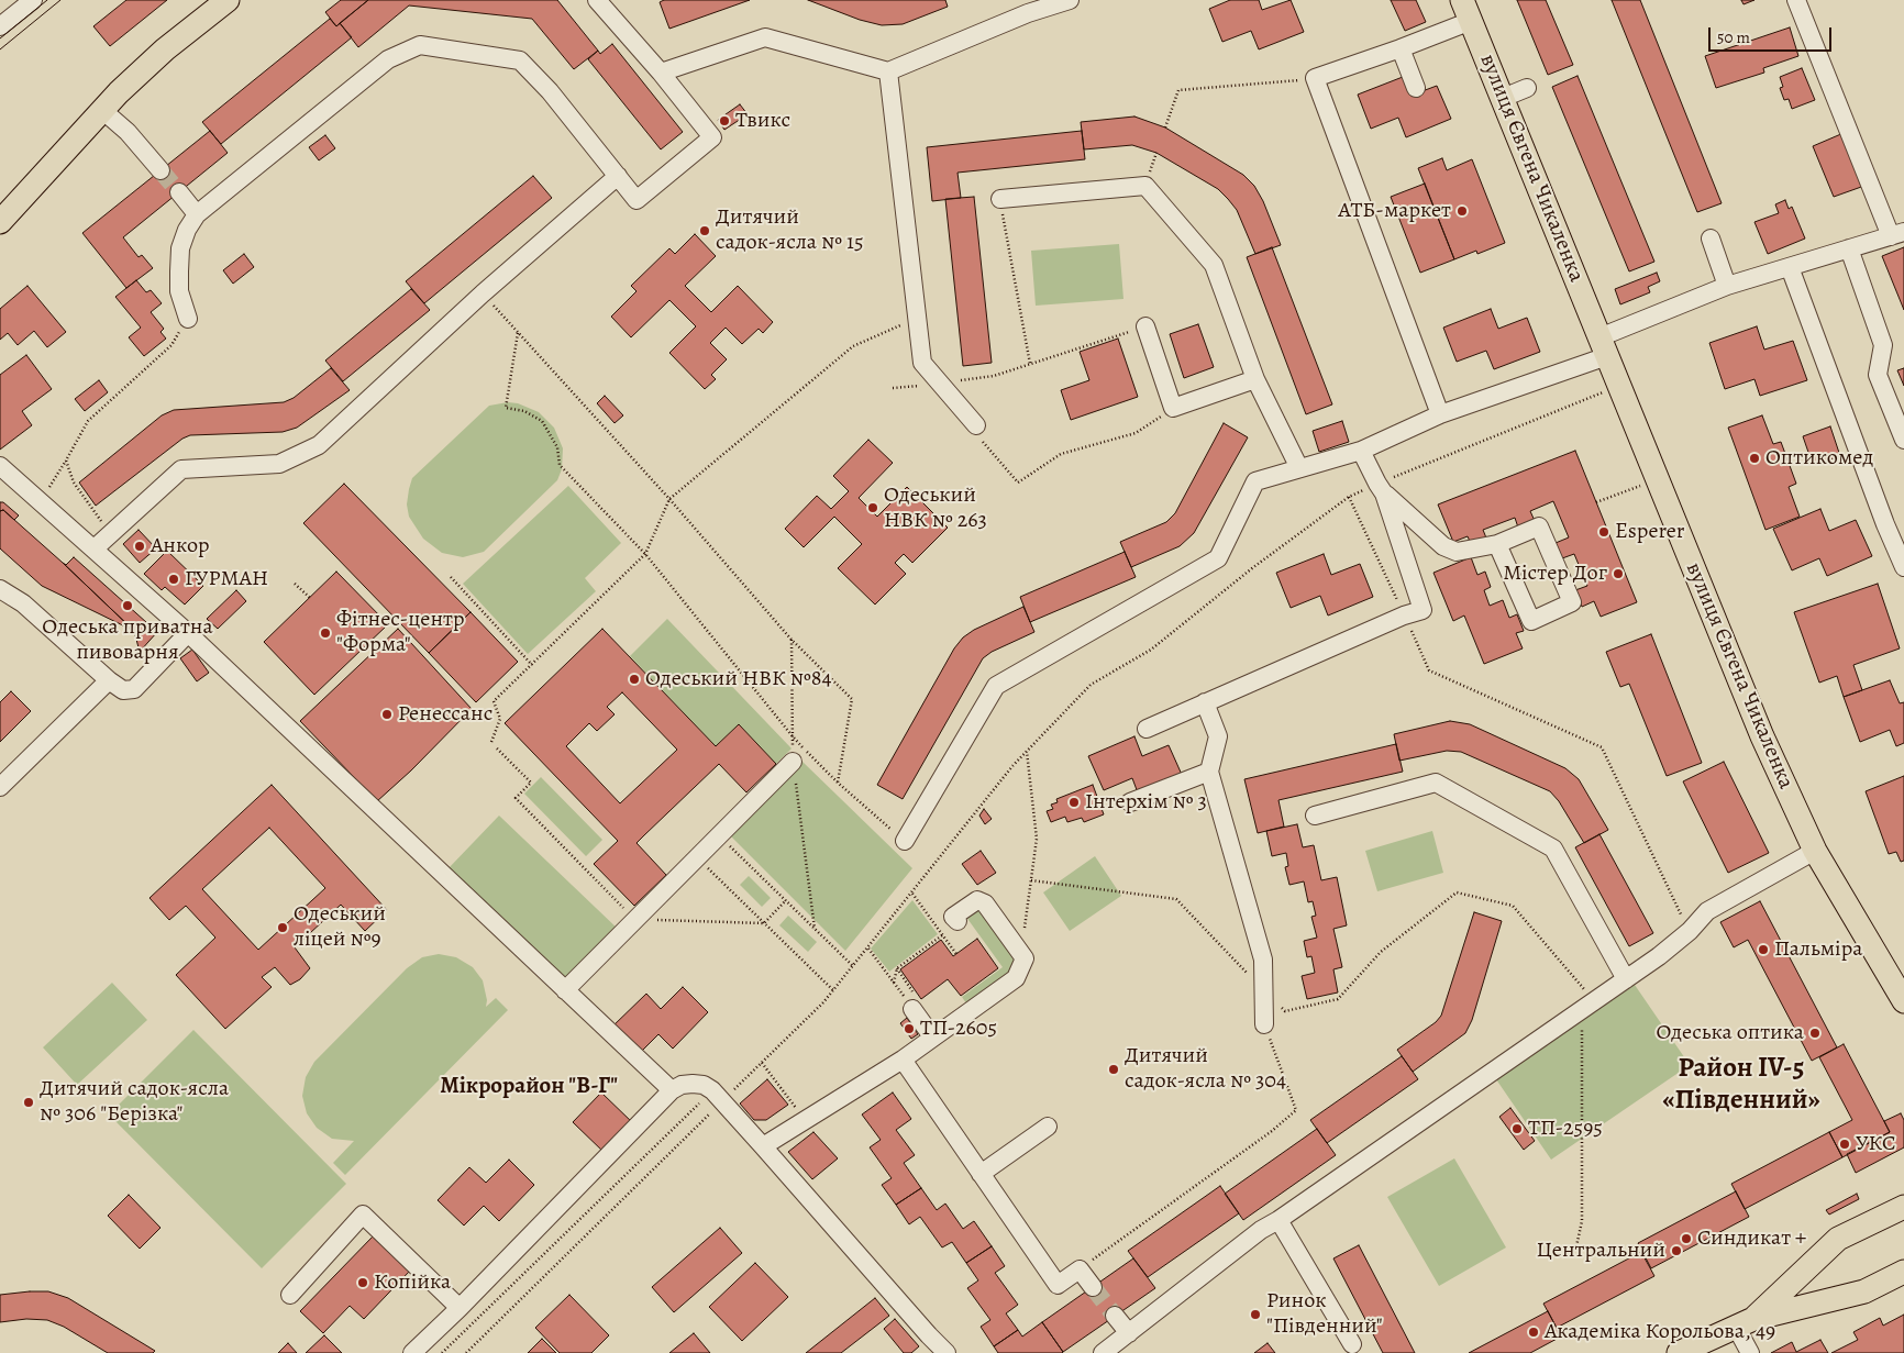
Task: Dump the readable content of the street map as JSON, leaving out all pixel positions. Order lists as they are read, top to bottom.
{
  "streets": {
    "main road": ["вулиця Євгена Чикаленка"]
  },
  "districts": ["Район IV-5 «Південний»", "Мікрорайон \"В-Г\""],
  "places": [
    "Твикс",
    "АТБ-маркет",
    "Дитячий садок-ясла № 15",
    "Оптикомед",
    "Одеський НВК № 263",
    "Esperer",
    "Анкор",
    "Містер Дог",
    "ГУРМАН",
    "Одеська приватна пивоварня",
    "Фітнес-центр \"Форма\"",
    "Одеський НВК №84",
    "Ренессанс",
    "Інтерхім № 3",
    "Одеський ліцей №9",
    "Пальміра",
    "ТП-2605",
    "Одеська оптика",
    "Дитячий садок-ясла № 304",
    "Дитячий садок-ясла № 306 \"Берізка\"",
    "ТП-2595",
    "УКС",
    "Синдикат +",
    "Центральний",
    "Копійка",
    "Ринок \"Південний\"",
    "Академіка Корольова, 49"
  ],
  "scale_bar": "50 m"
}
